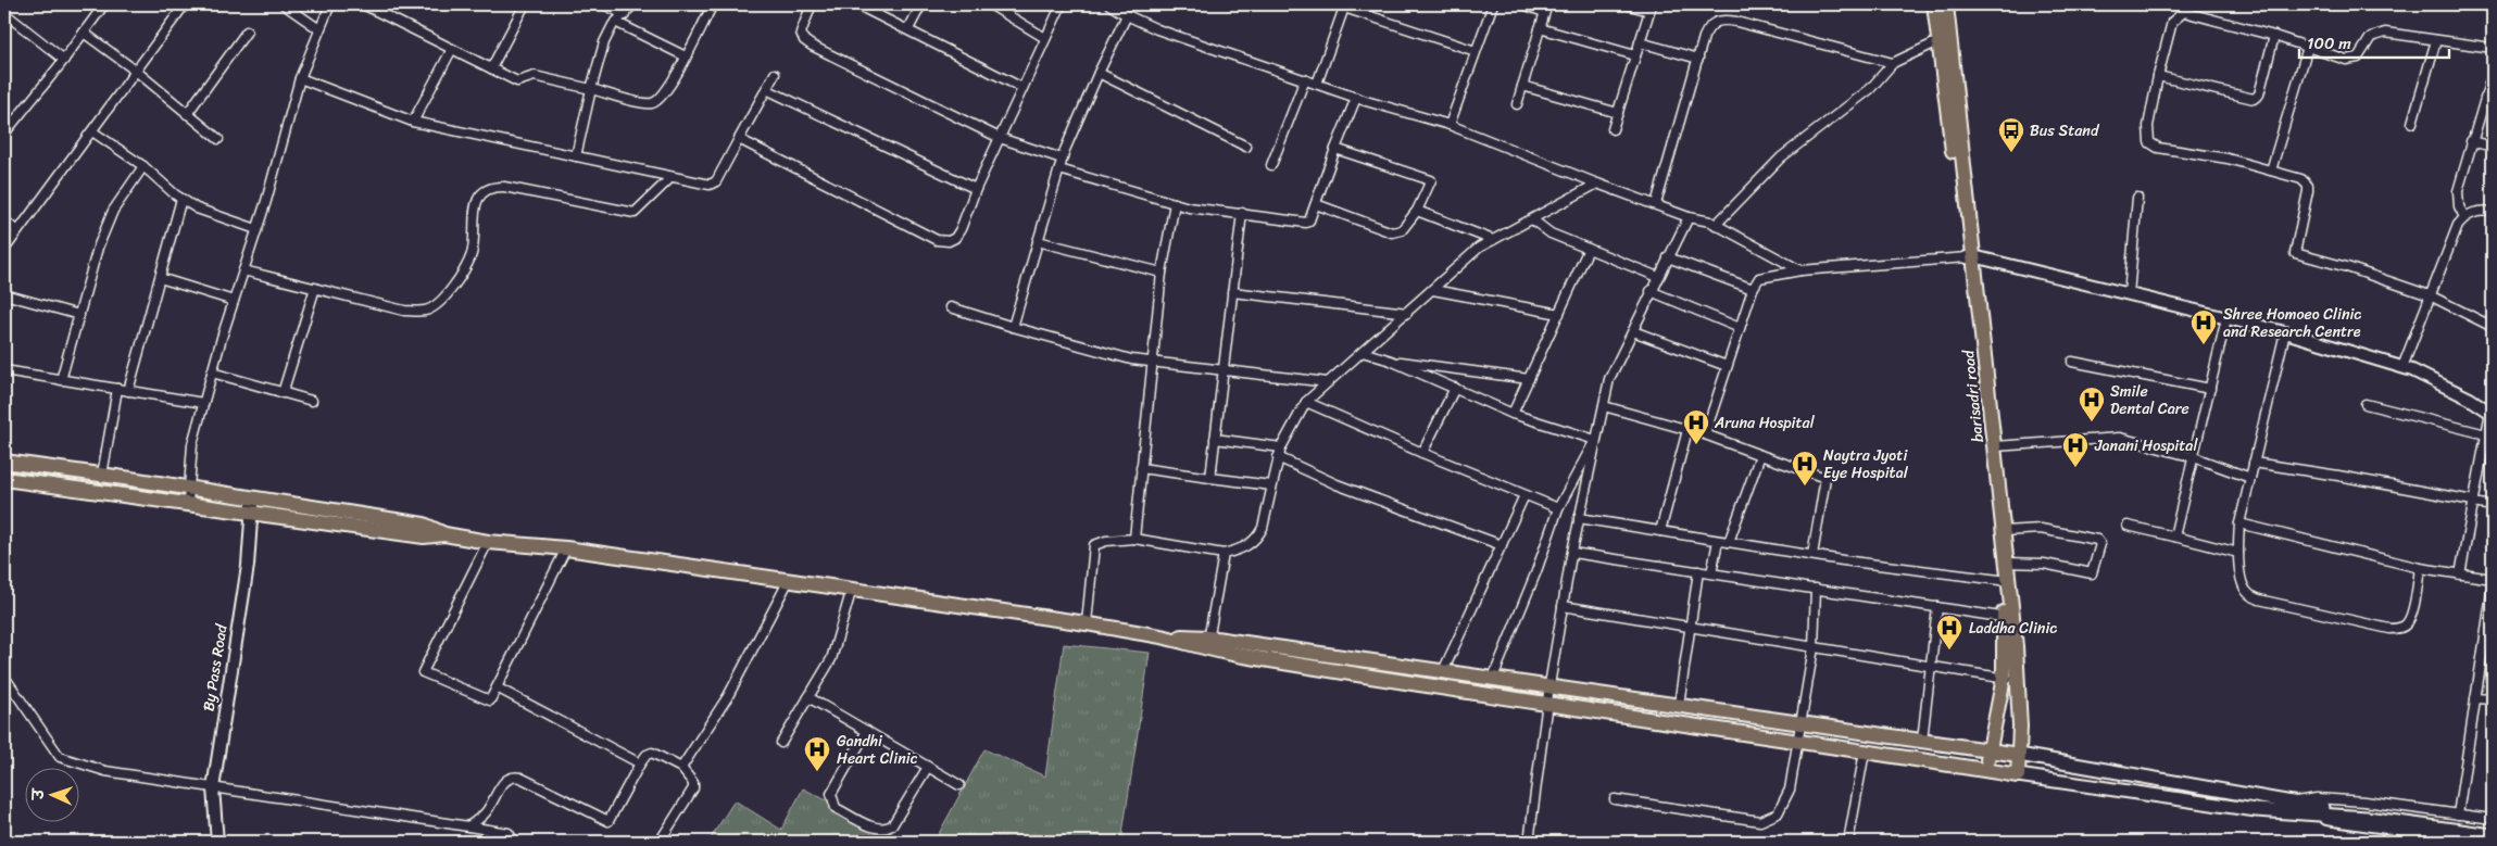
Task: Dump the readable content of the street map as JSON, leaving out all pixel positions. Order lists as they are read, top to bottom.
{
  "streets": {
    "main road": ["barisadri road"],
    "street": ["By Pass Road"]
  },
  "places": {
    "bus stop": ["Bus Stand"],
    "hospital": [
      "Shree Homoeo Clinic and Research Centre",
      "Smile Dental Care",
      "Aruna Hospital",
      "Janani Hospital",
      "Naytra Jyoti Eye Hospital",
      "Laddha Clinic",
      "Gandhi Heart Clinic"
    ]
  },
  "scale_bar": "100 m",
  "north": "left"
}
